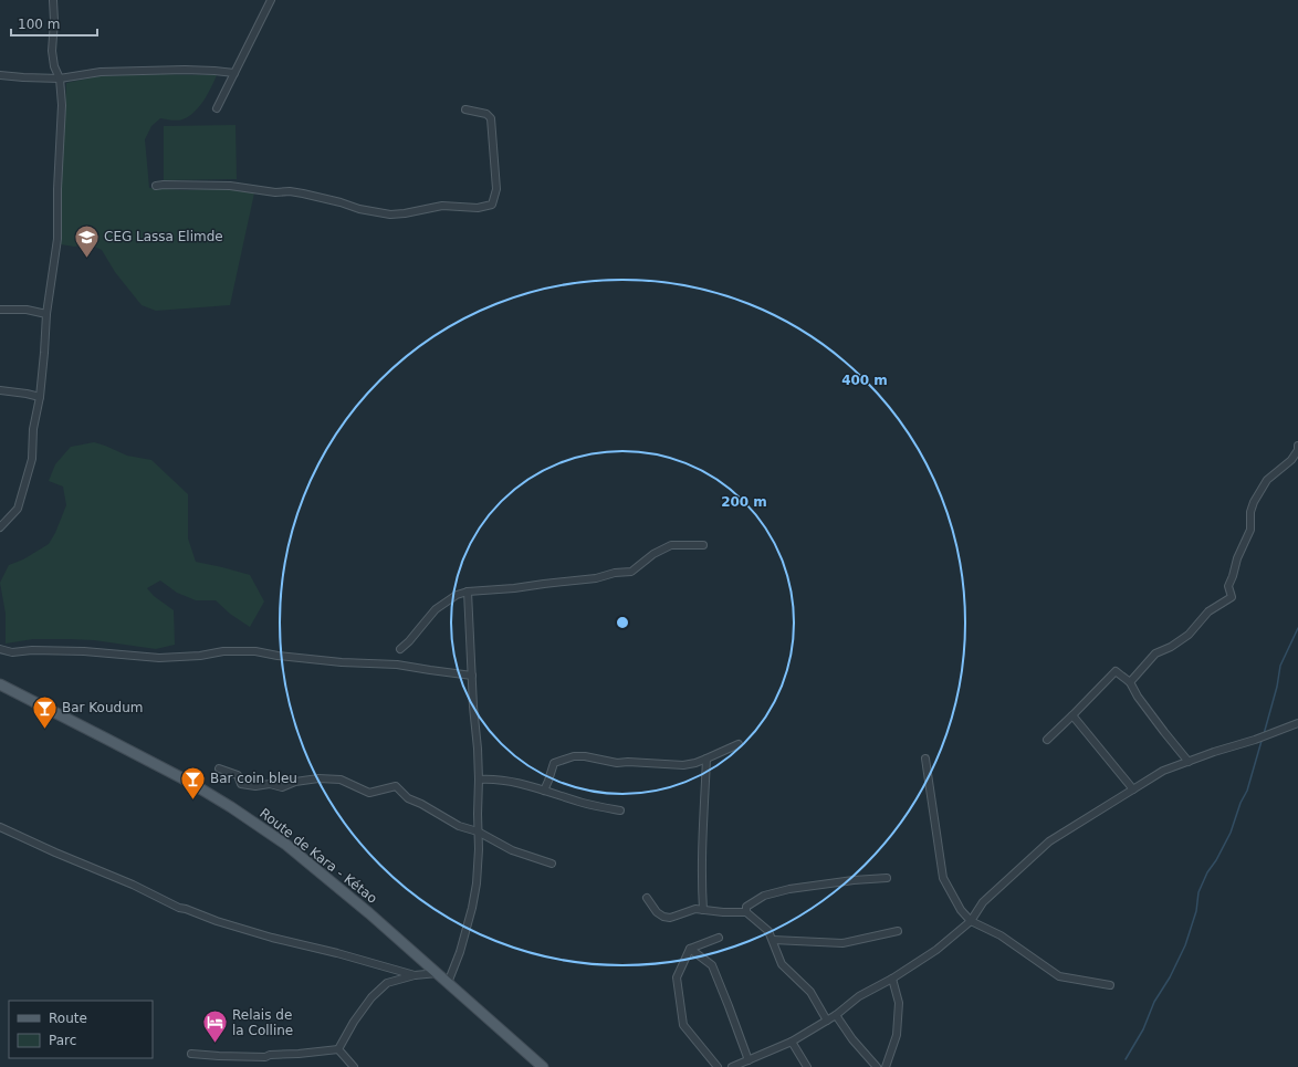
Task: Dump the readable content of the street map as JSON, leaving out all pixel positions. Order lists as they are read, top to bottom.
{
  "streets": {
    "main road": ["Route de Kara - Kétao"]
  },
  "places": {
    "school or university": ["CEG Lassa Elimde"],
    "bar": ["Bar Koudum", "Bar coin bleu"],
    "hotel": ["Relais de la Colline"]
  },
  "legend": ["Route", "Parc"],
  "scale_bar": "100 m",
  "rings": ["400 m", "200 m"]
}
